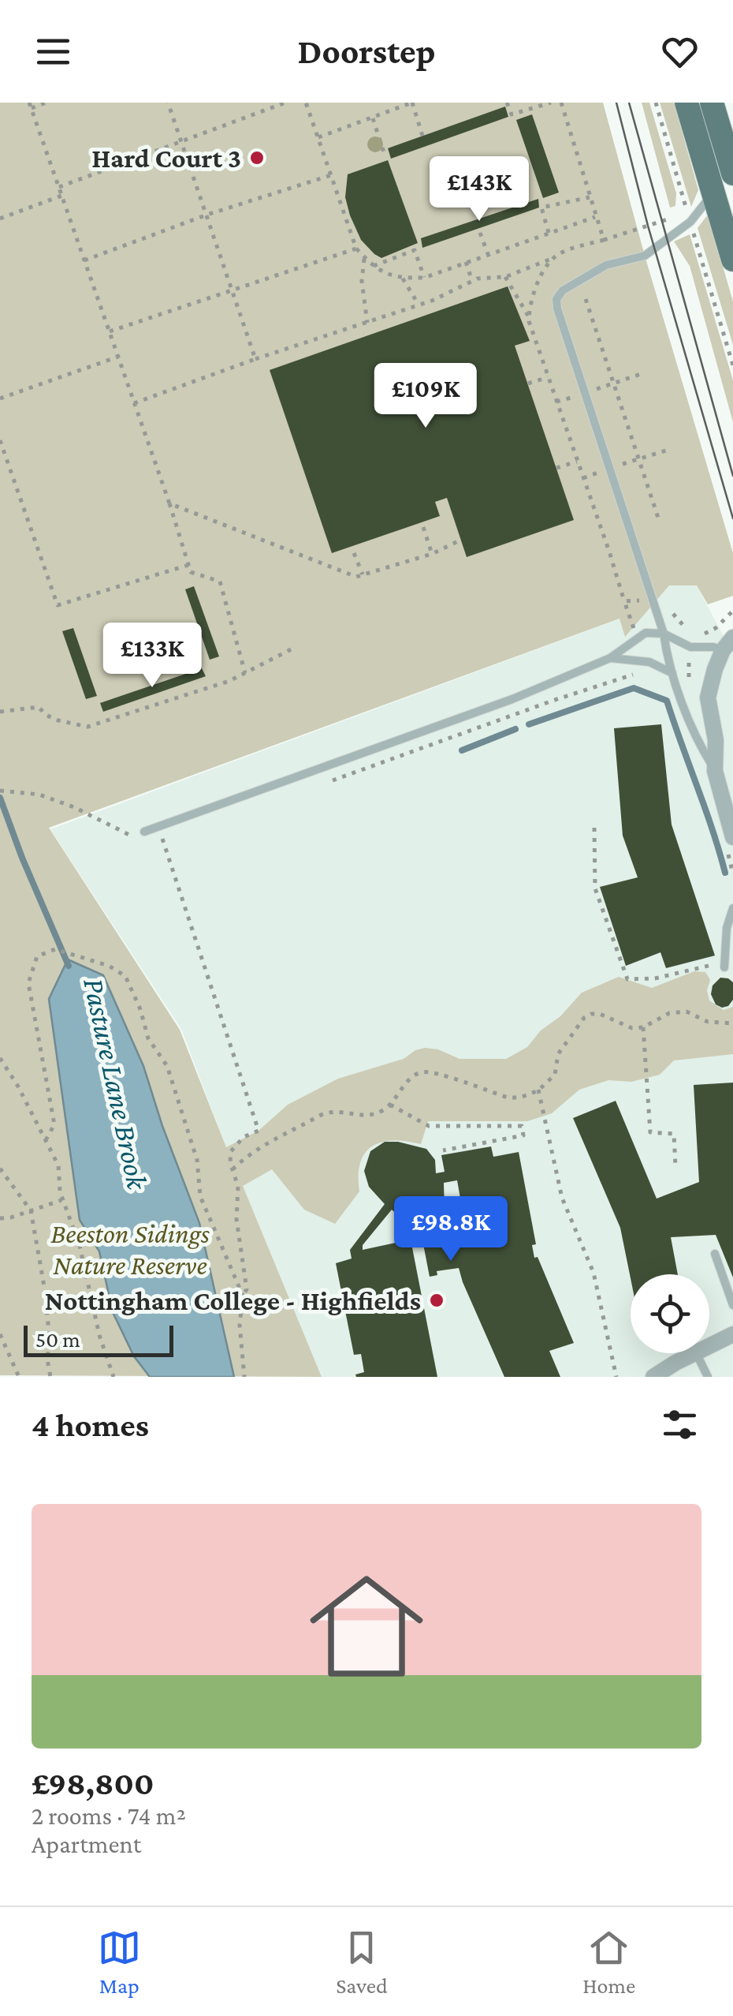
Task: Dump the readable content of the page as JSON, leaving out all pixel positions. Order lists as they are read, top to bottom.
{
  "water": ["Pasture Lane Brook"],
  "parks": ["Beeston Sidings Nature Reserve"],
  "places": ["Hard Court 3", "Nottingham College - Highfields"],
  "scale_bar": "50 m",
  "page": {
    "header": "Doorstep",
    "price": [
      "£143K",
      "£109K",
      "£133K",
      "£98.8K"
    ],
    "scale": "50 m",
    "heading": "4 homes",
    "list": [
      {
        "name": "£98,800",
        "note": "2 rooms · 74 m² · Apartment"
      }
    ],
    "tabs": ["Map", "Saved", "Home"]
  }
}
